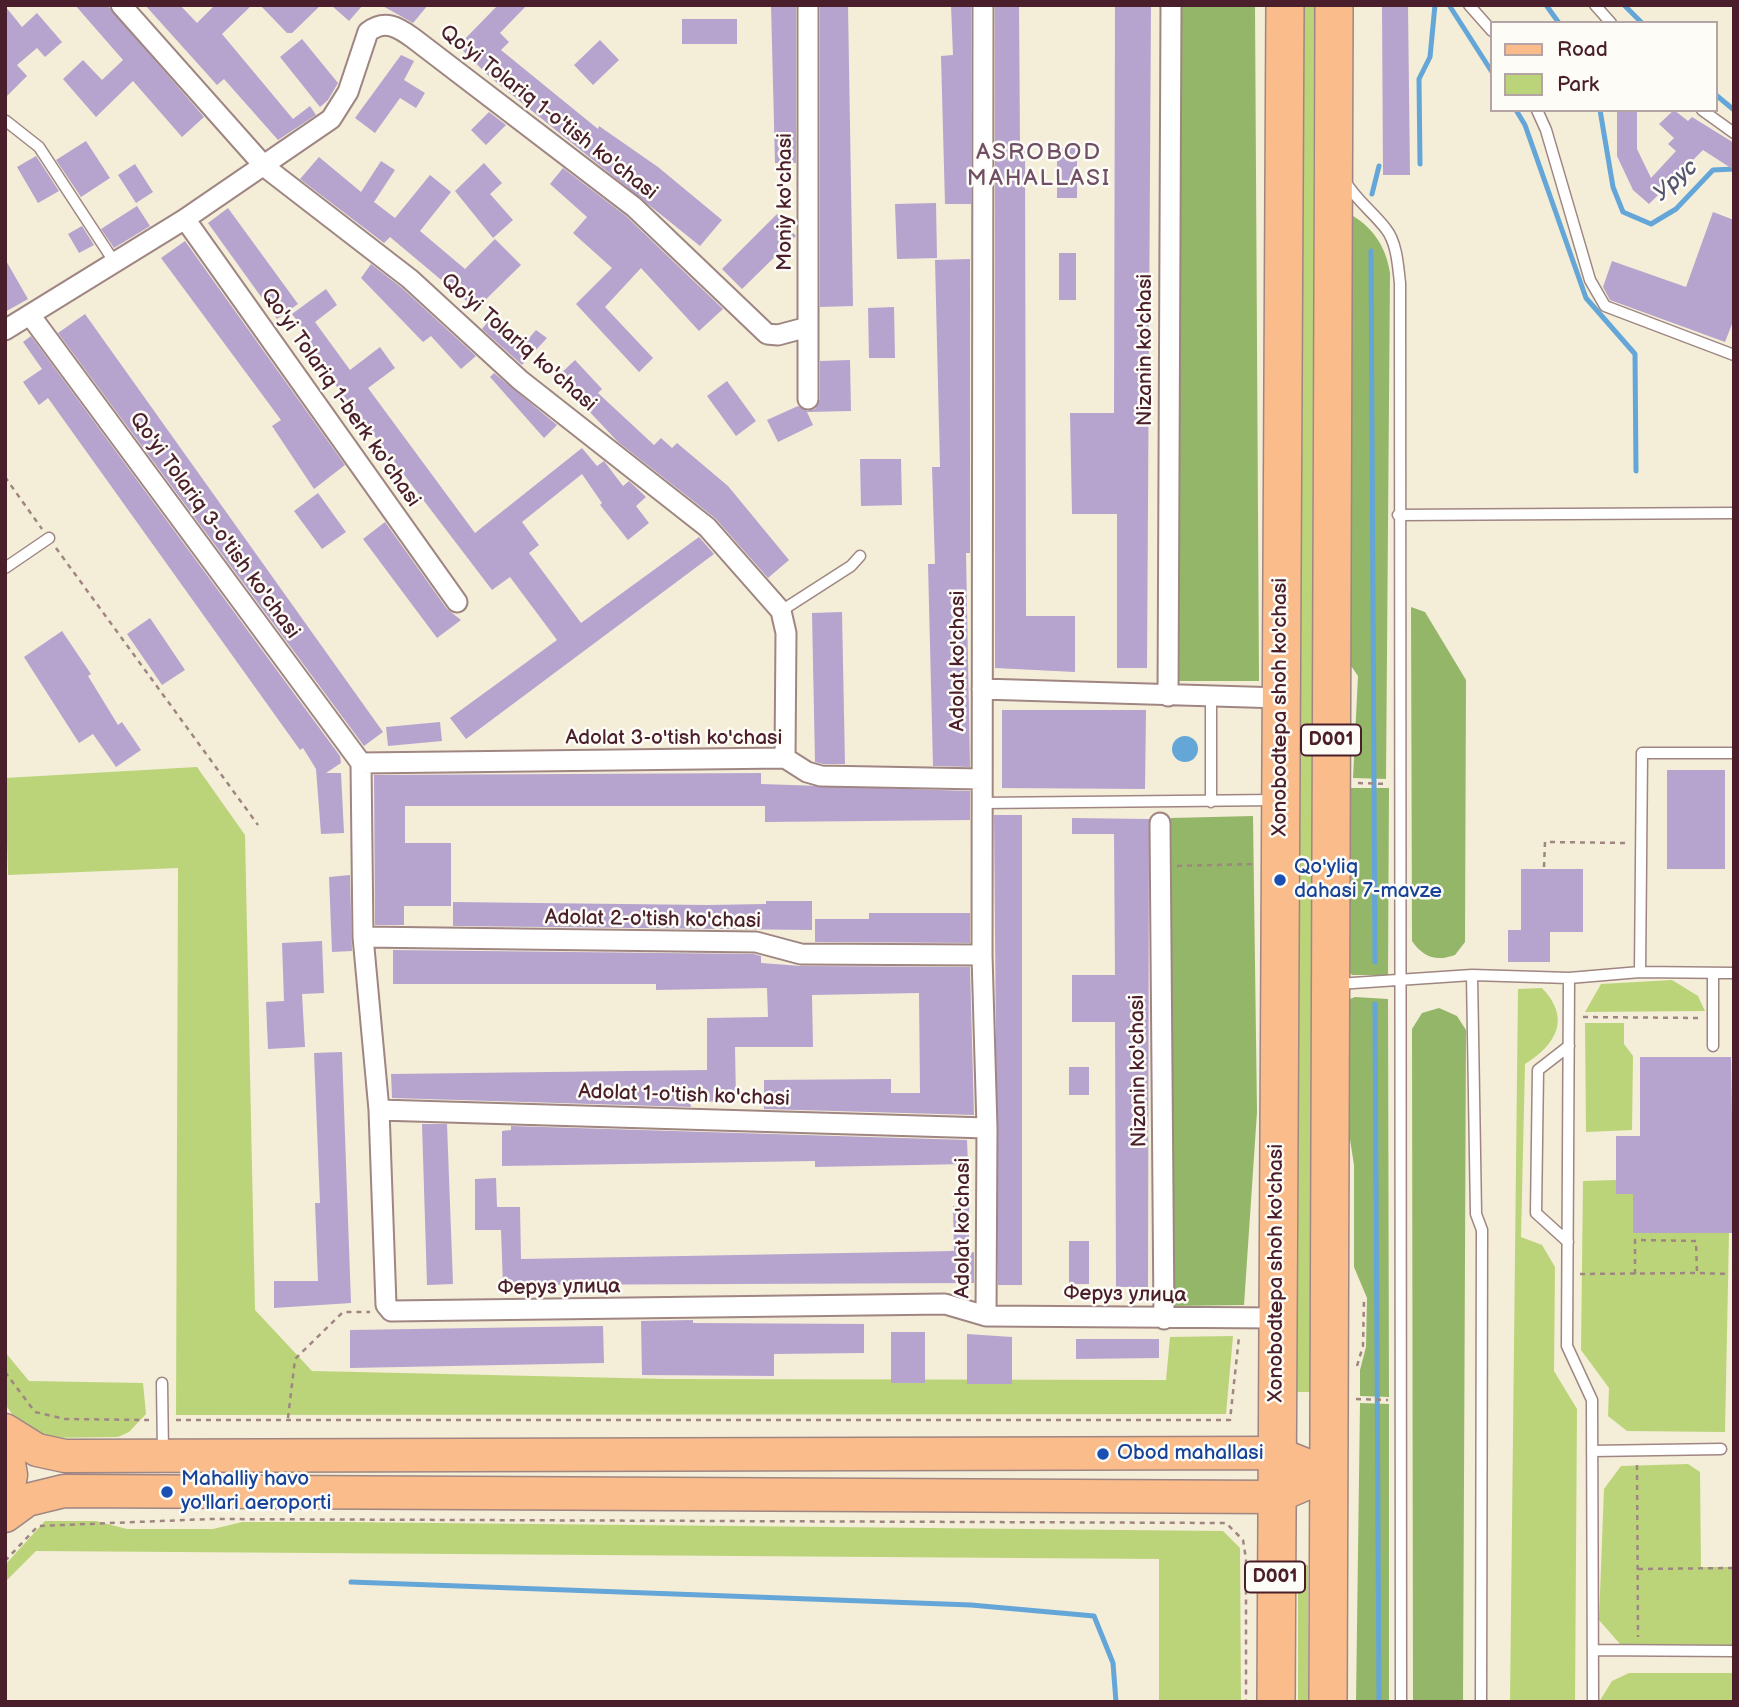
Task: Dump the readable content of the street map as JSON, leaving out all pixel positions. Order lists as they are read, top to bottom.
{
  "streets": {
    "highway": ["Xonobodtepa shoh ko'chasi", "D001"],
    "street": [
      "Qo'yi Tolariq 1-o'tish ko'chasi",
      "Moniy ko'chasi",
      "Qo'yi Tolariq ko'chasi",
      "Nizanin ko'chasi",
      "Qo'yi Tolariq 1-berk ko'chasi",
      "Qo'yi Tolariq 3-o'tish ko'chasi",
      "Adolat ko'chasi",
      "Adolat 3-o'tish ko'chasi",
      "Adolat 2-o'tish ko'chasi",
      "Adolat 1-o'tish ko'chasi",
      "Феруз улица"
    ]
  },
  "crossings": [
    ["Qo'yi Tolariq 1-o'tish ko'chasi", "Moniy ko'chasi"],
    ["Qo'yi Tolariq 1-o'tish ko'chasi", "Qo'yi Tolariq ko'chasi"],
    ["Qo'yi Tolariq 1-o'tish ko'chasi", "Qo'yi Tolariq 1-berk ko'chasi"],
    ["Qo'yi Tolariq 1-o'tish ko'chasi", "Qo'yi Tolariq 3-o'tish ko'chasi"],
    ["Nizanin ko'chasi", "Феруз улица"],
    ["Qo'yi Tolariq 3-o'tish ko'chasi", "Adolat 3-o'tish ko'chasi"],
    ["Adolat ko'chasi", "Adolat 3-o'tish ko'chasi"],
    ["Adolat ko'chasi", "Adolat 2-o'tish ko'chasi"],
    ["Adolat ko'chasi", "Adolat 1-o'tish ko'chasi"],
    ["Adolat ko'chasi", "Феруз улица"],
    ["Xonobodtepa shoh ko'chasi", "Феруз улица"]
  ],
  "districts": ["ASROBOD MAHALLASI"],
  "water": ["Урус"],
  "places": ["Qo'yliq dahasi 7-mavze", "Obod mahallasi", "Mahalliy havo yo'llari aeroporti"],
  "legend": ["Road", "Park"]
}
